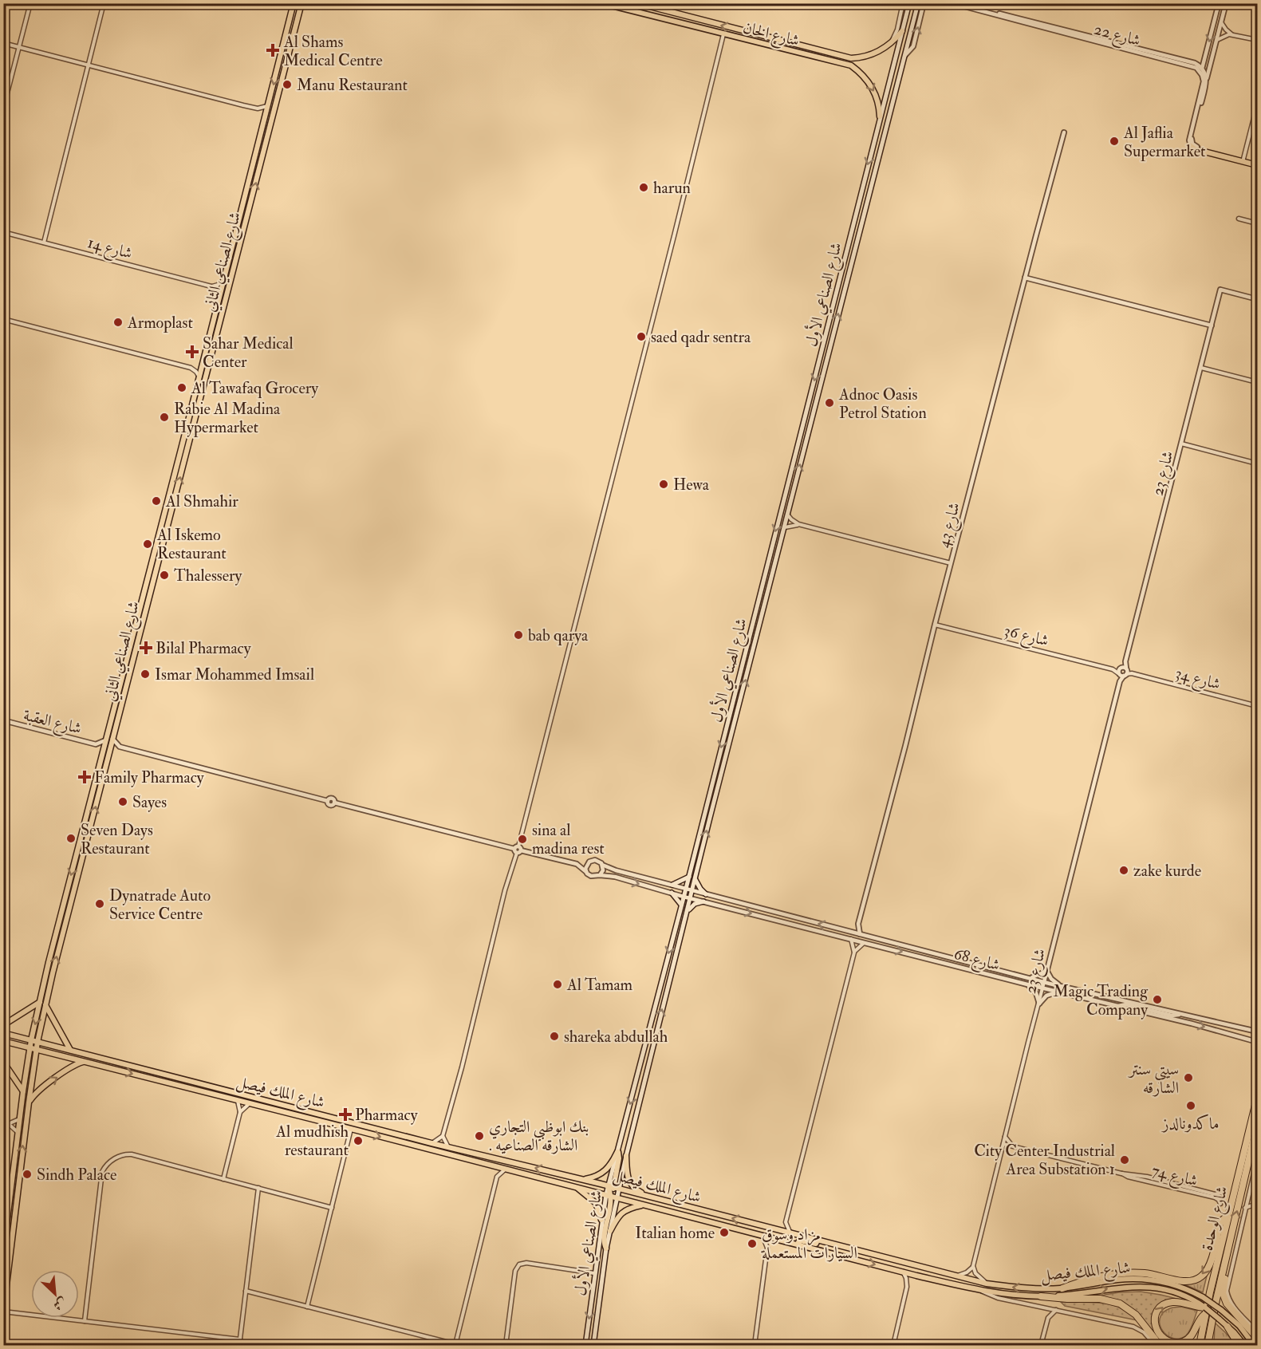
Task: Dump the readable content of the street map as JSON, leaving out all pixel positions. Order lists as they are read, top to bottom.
{
  "streets": {
    "highway": ["شارع الوحدة"],
    "main road": [
      "شارع الخان",
      "شارع الصناعي الثاني",
      "شارع الصناعي الأول",
      "شارع الملك فيصل"
    ],
    "street": [
      "شارع 22",
      "شارع 14",
      "شارع 23",
      "شارع 43",
      "شارع 36",
      "شارع 34",
      "شارع العقبة",
      "شارع 68",
      "شارع 74"
    ]
  },
  "crossings": [
    ["شارع الخان", "شارع الصناعي الأول"],
    ["شارع الصناعي الثاني", "شارع العقبة"],
    ["شارع الصناعي الثاني", "شارع الملك فيصل"],
    ["شارع الصناعي الأول", "شارع 68"],
    ["شارع الصناعي الأول", "شارع الملك فيصل"],
    ["شارع 23", "شارع 36"],
    ["شارع 23", "شارع 34"],
    ["شارع 23", "شارع 68"],
    ["شارع 23", "شارع 74"],
    ["شارع 43", "شارع 36"],
    ["شارع 43", "شارع 68"],
    ["شارع 36", "شارع 34"],
    ["شارع الملك فيصل", "شارع الوحدة"]
  ],
  "places": {
    "health": [
      "Al Shams Medical Centre",
      "Sahar Medical Center",
      "Bilal Pharmacy",
      "Family Pharmacy",
      "Pharmacy"
    ],
    "other": [
      "Manu Restaurant",
      "Al Jaflia Supermarket",
      "harun",
      "Armoplast",
      "saed qadr sentra",
      "Al Tawafaq Grocery",
      "Adnoc Oasis Petrol Station",
      "Rabie Al Madina Hypermarket",
      "Hewa",
      "Al Shmahir",
      "Al Iskemo Restaurant",
      "Thalessery",
      "bab qarya",
      "Ismar Mohammed Imsail",
      "Sayes",
      "Seven Days Restaurant",
      "sina al madina rest",
      "zake kurde",
      "Dynatrade Auto Service Centre",
      "Al Tamam",
      "Magic Trading Company",
      "shareka abdullah",
      "سيتي سنتر الشارقه",
      "ماكدونالدز",
      "بنك ابوظبي التجاري . الشارقه الصناعيه",
      "Al mudhish restaurant",
      "City Center Industrial Area Substation 1",
      "Sindh Palace",
      "Italian home",
      "مزاد وسوق السيارات المستعملة"
    ]
  },
  "north": "bottom right"
}
